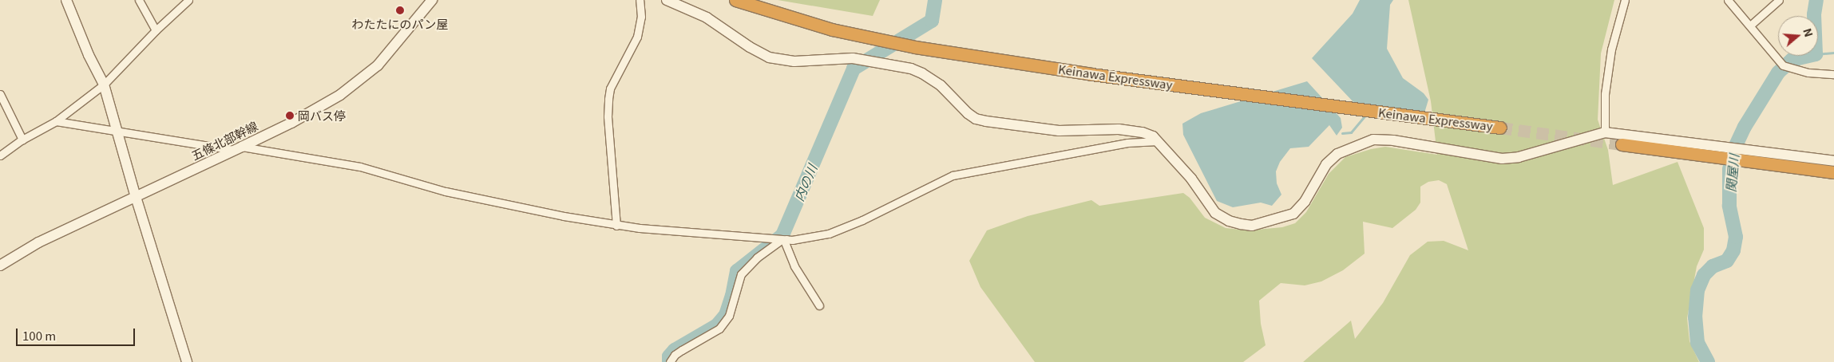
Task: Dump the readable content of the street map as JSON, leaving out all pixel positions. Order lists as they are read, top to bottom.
{
  "streets": {
    "highway": ["Keinawa Expressway"],
    "street": ["五條北部幹線"]
  },
  "water": ["関屋川", "内の川"],
  "places": ["わたたにのパン屋", "岡バス停"],
  "scale_bar": "100 m",
  "north": "right"
}
